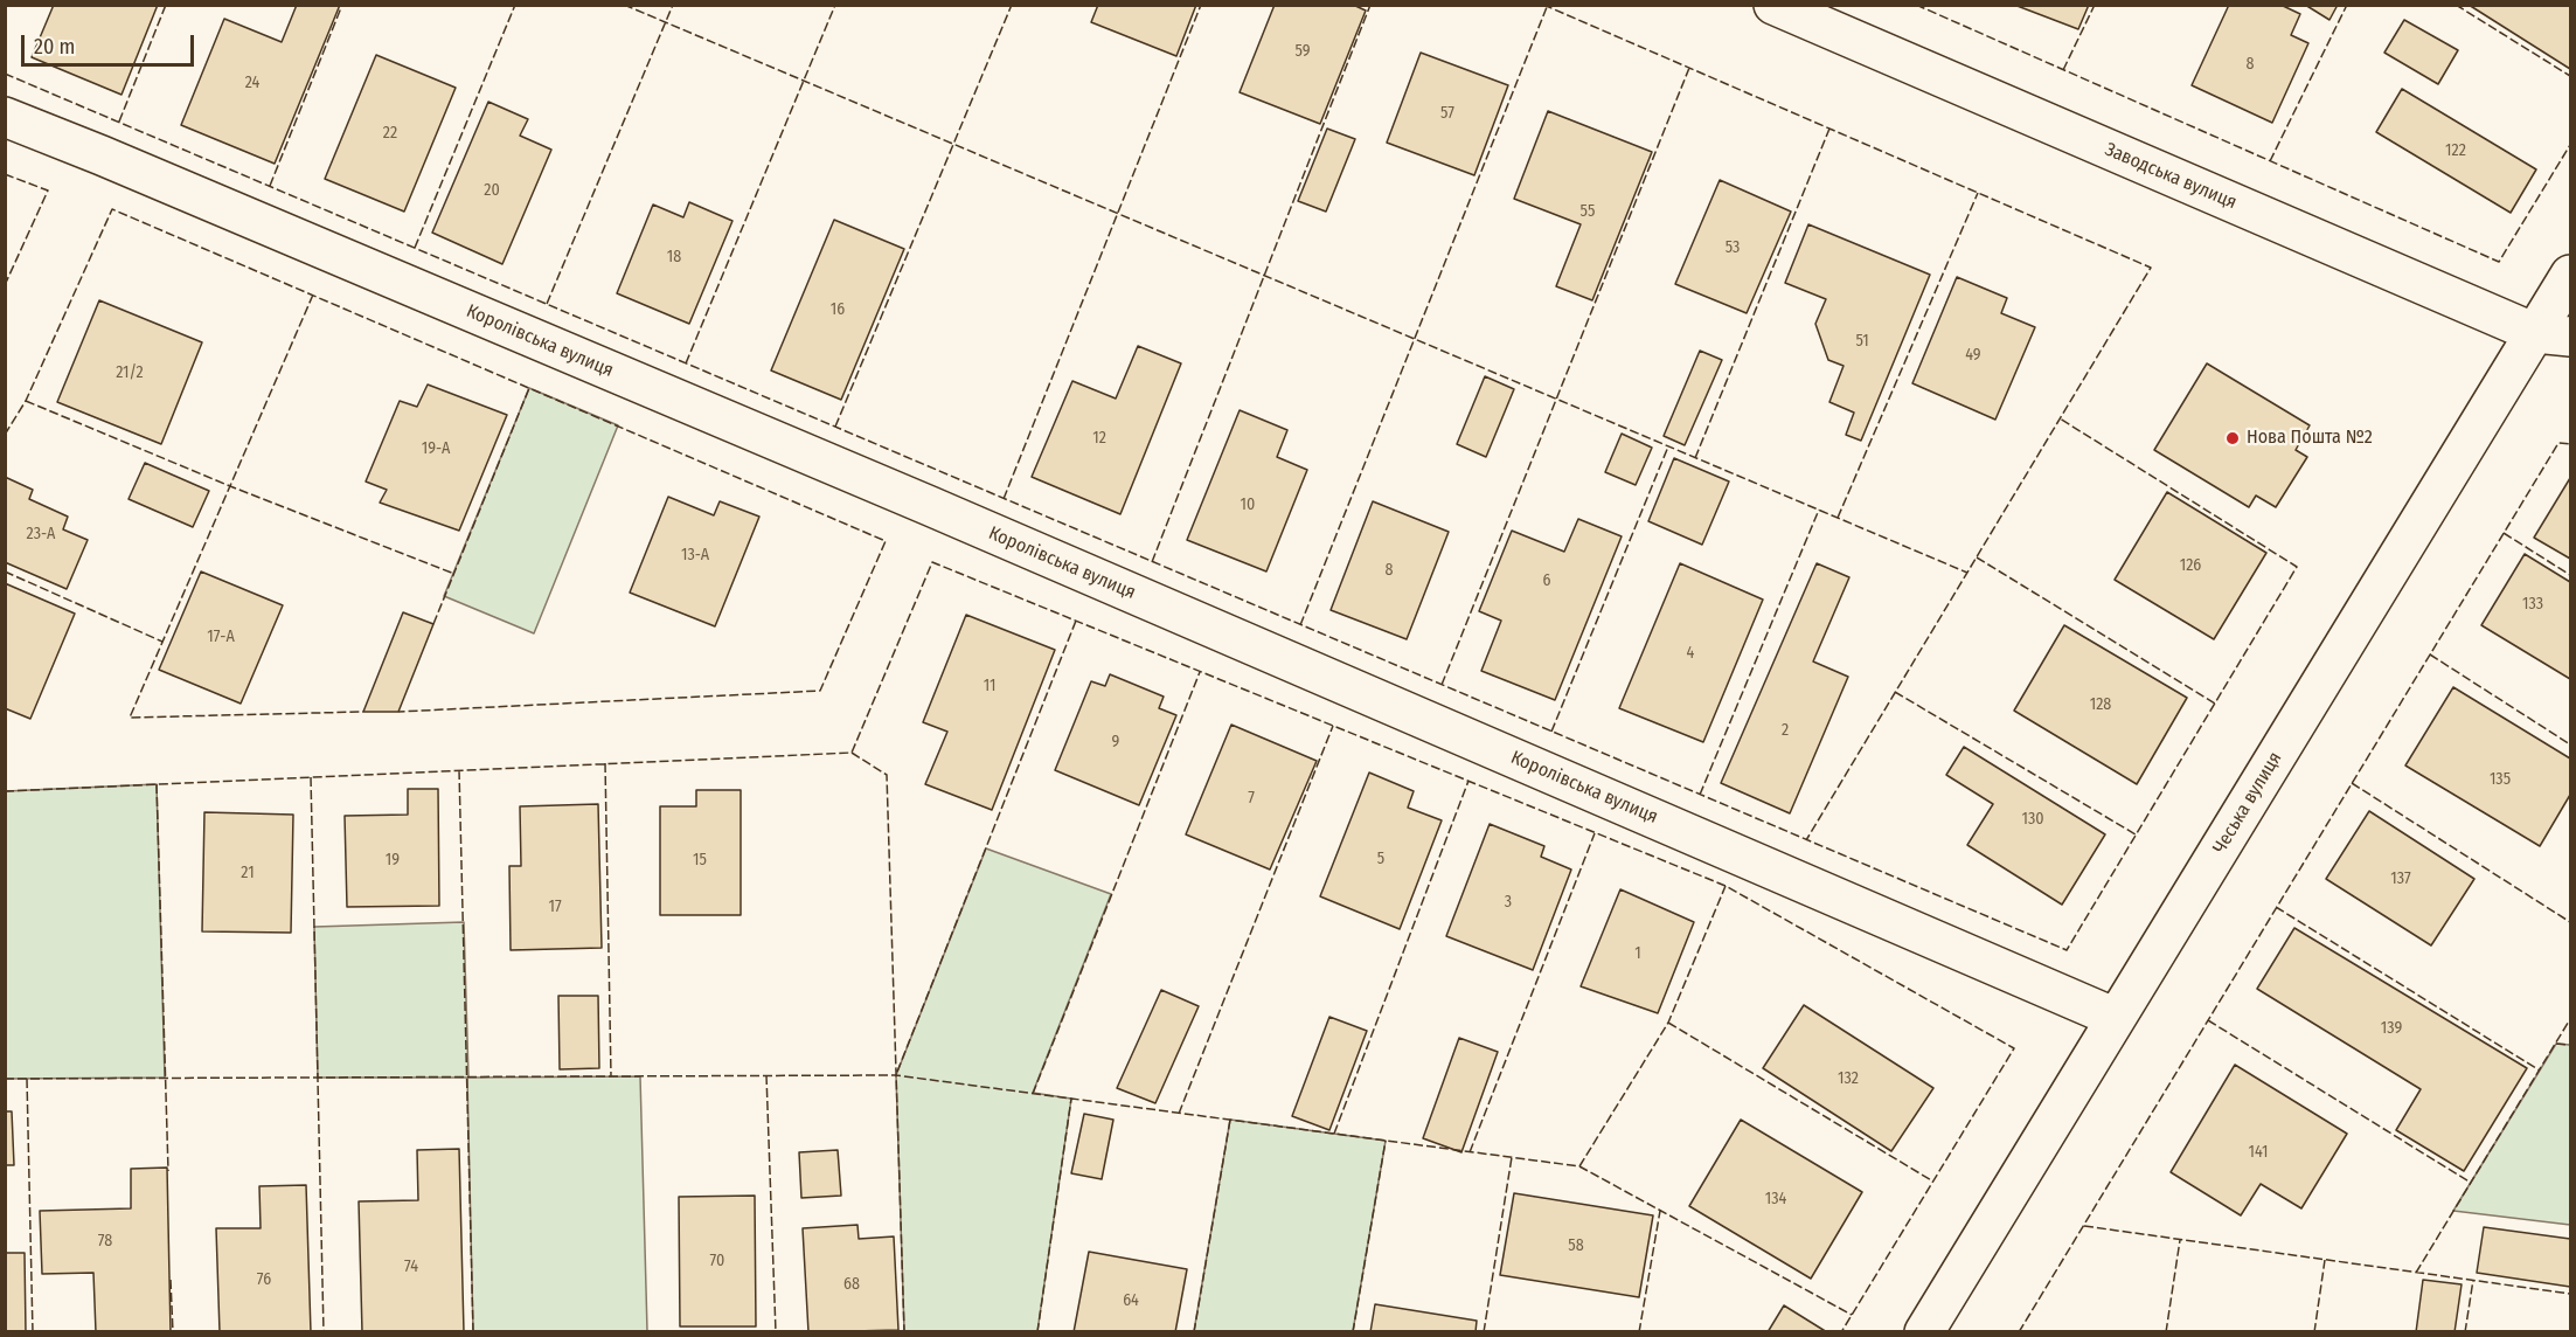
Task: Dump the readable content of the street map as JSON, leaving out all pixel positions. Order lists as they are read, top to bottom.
{
  "streets": {
    "street": ["Заводська вулиця", "Королівська вулиця", "Чеська вулиця"]
  },
  "crossings": [
    ["Заводська вулиця", "Чеська вулиця"],
    ["Королівська вулиця", "Чеська вулиця"]
  ],
  "places": ["Нова Пошта №2"],
  "house_numbers": [
    "59",
    "8",
    "24",
    "57",
    "22",
    "122",
    "20",
    "55",
    "53",
    "18",
    "16",
    "51",
    "49",
    "21/2",
    "12",
    "19-А",
    "10",
    "23-А",
    "13-А",
    "126",
    "8",
    "6",
    "133",
    "17-А",
    "4",
    "11",
    "128",
    "2",
    "9",
    "135",
    "7",
    "130",
    "5",
    "19",
    "15",
    "21",
    "137",
    "3",
    "17",
    "1",
    "139",
    "132",
    "141",
    "134",
    "78",
    "58",
    "70",
    "74",
    "76",
    "68",
    "64"
  ],
  "scale_bar": "20 m"
}
